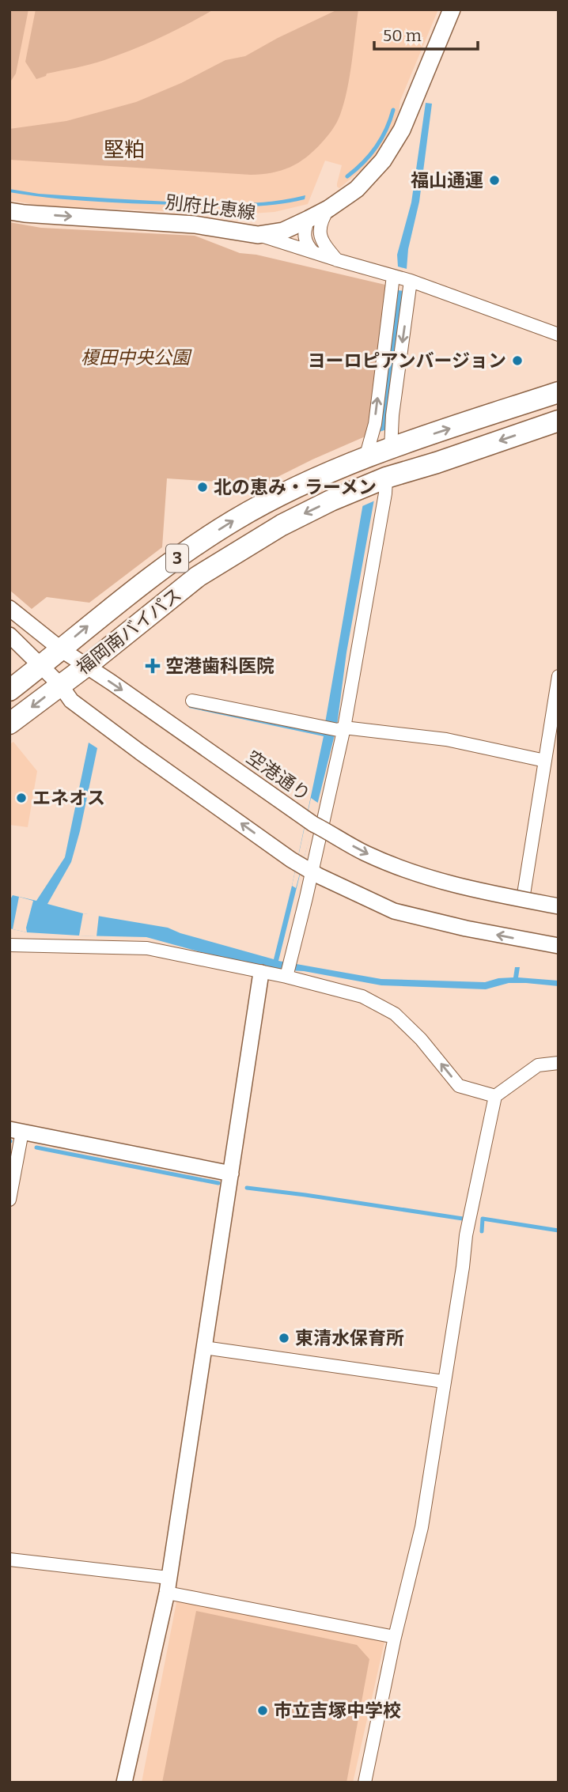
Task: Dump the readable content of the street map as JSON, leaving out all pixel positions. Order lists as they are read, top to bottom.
{
  "streets": {
    "highway": ["3", "福岡南バイパス"],
    "main road": ["別府比恵線"],
    "street": ["空港通り"]
  },
  "crossings": [
    ["福岡南バイパス", "空港通り"]
  ],
  "one_way": ["別府比恵線"],
  "districts": ["堅粕"],
  "parks": ["榎田中央公園"],
  "places": {
    "other": [
      "福山通運",
      "ヨーロピアンバージョン",
      "北の恵み・ラーメン",
      "エネオス",
      "東清水保育所",
      "市立吉塚中学校"
    ],
    "health": ["空港歯科医院"]
  },
  "scale_bar": "50 m"
}
